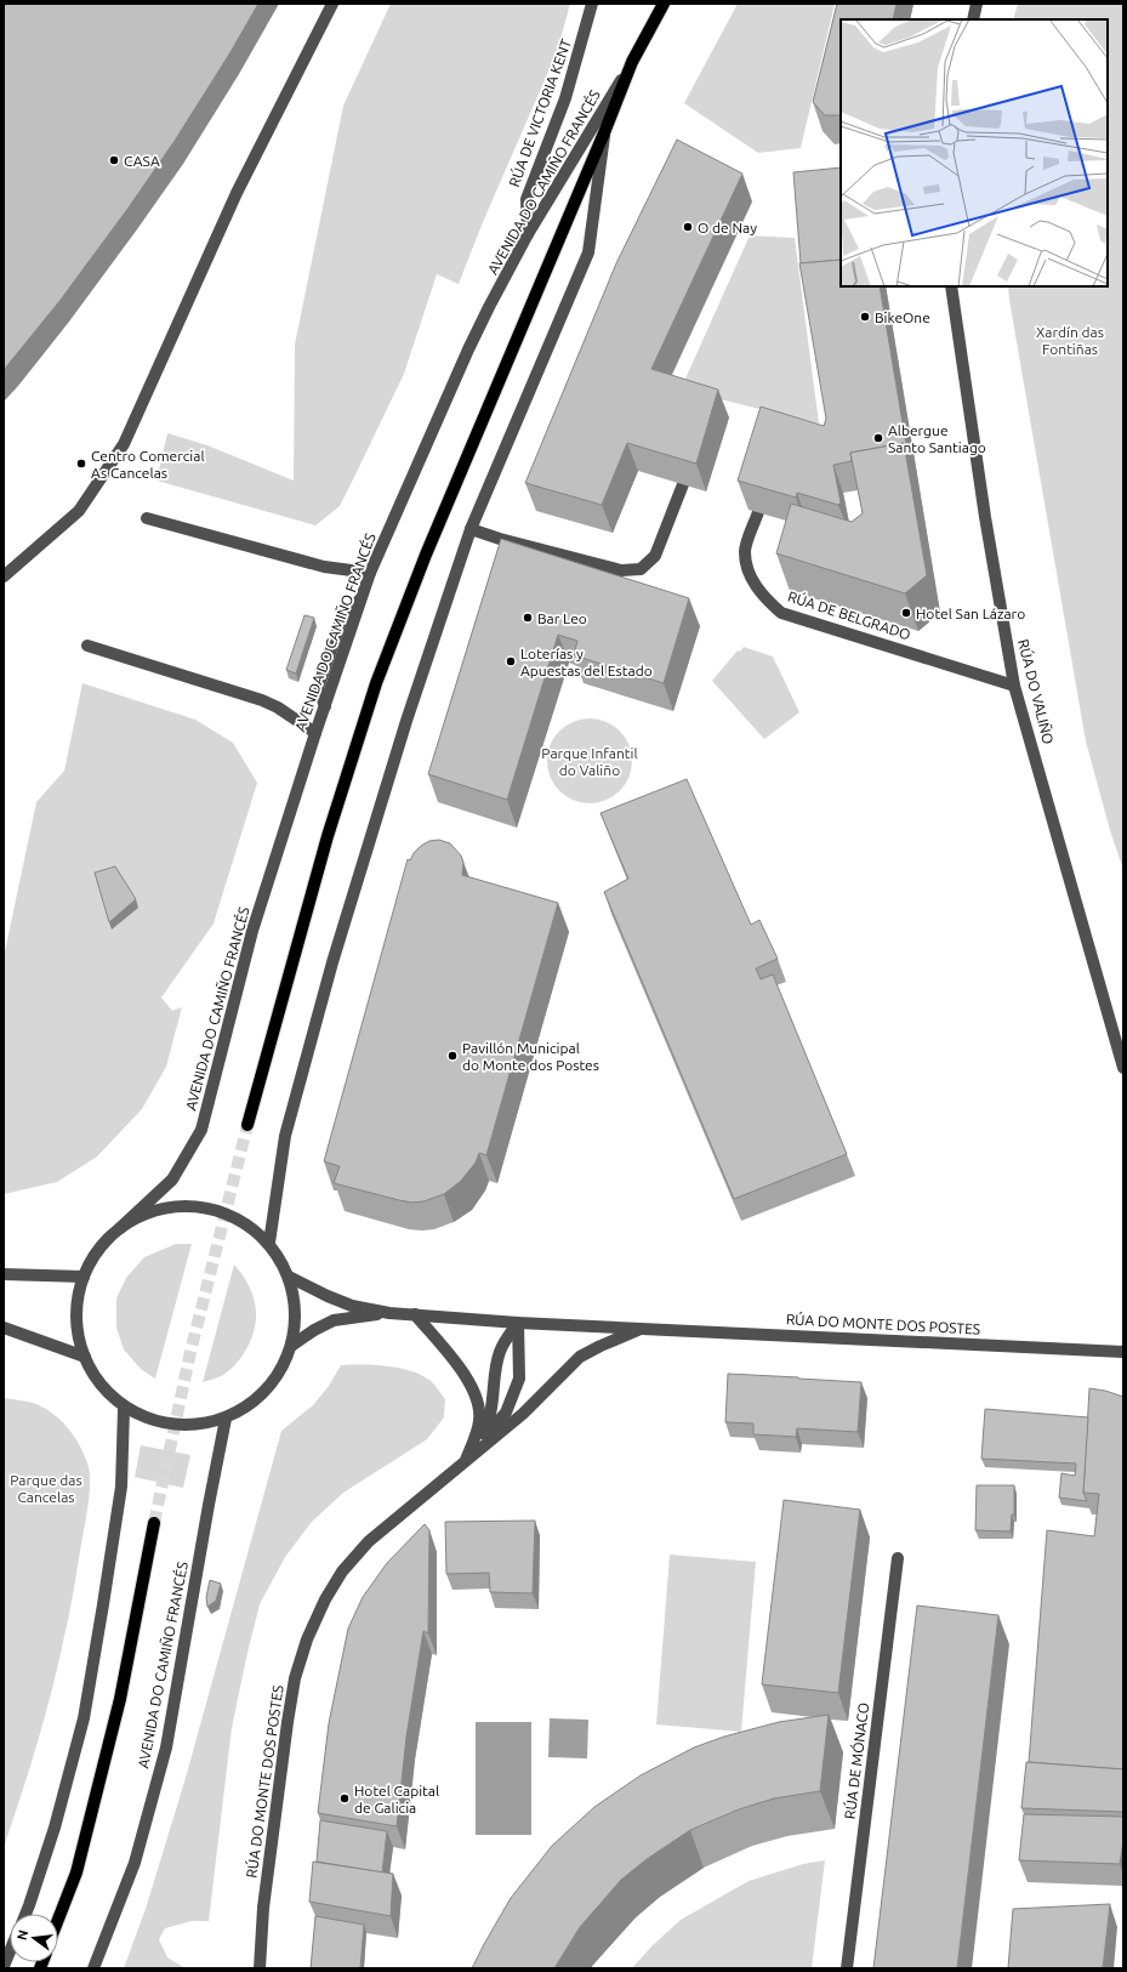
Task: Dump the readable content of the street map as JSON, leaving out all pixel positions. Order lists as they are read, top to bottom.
{
  "streets": {
    "main road": ["AVENIDA DO CAMIÑO FRANCÉS"],
    "street": [
      "RÚA DE VICTORIA KENT",
      "RÚA DE BELGRADO",
      "RÚA DO VALIÑO",
      "RÚA DO MONTE DOS POSTES",
      "RÚA DE MÓNACO"
    ]
  },
  "crossings": [
    ["RÚA DE VICTORIA KENT", "AVENIDA DO CAMIÑO FRANCÉS"],
    ["RÚA DE BELGRADO", "RÚA DO VALIÑO"]
  ],
  "parks": ["Xardín das Fontiñas", "Parque Infantil do Valiño", "Parque das Cancelas"],
  "places": [
    "CASA",
    "O de Nay",
    "BikeOne",
    "Albergue Santo Santiago",
    "Centro Comercial As Cancelas",
    "Hotel San Lázaro",
    "Bar Leo",
    "Loterías y Apuestas del Estado",
    "Pavillón Municipal do Monte dos Postes",
    "Hotel Capital de Galicia"
  ],
  "north": "left"
}
